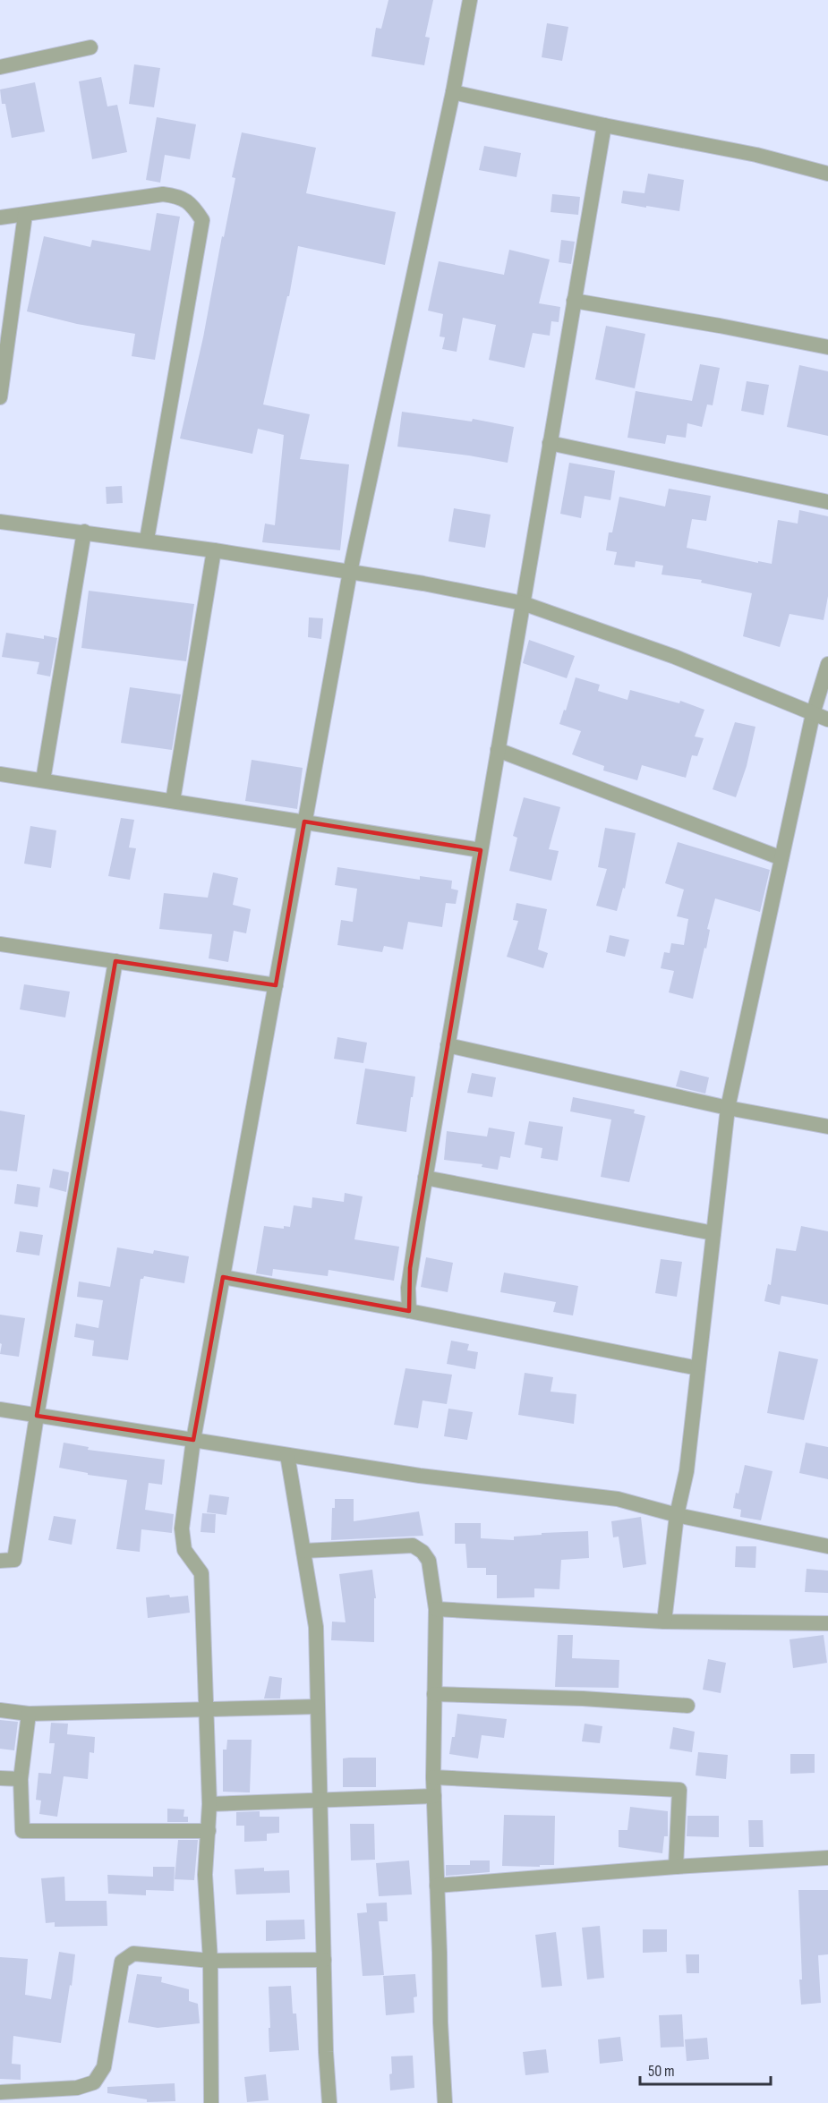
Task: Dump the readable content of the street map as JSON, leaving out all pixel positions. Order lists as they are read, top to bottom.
{
  "scale_bar": "50 m"
}
